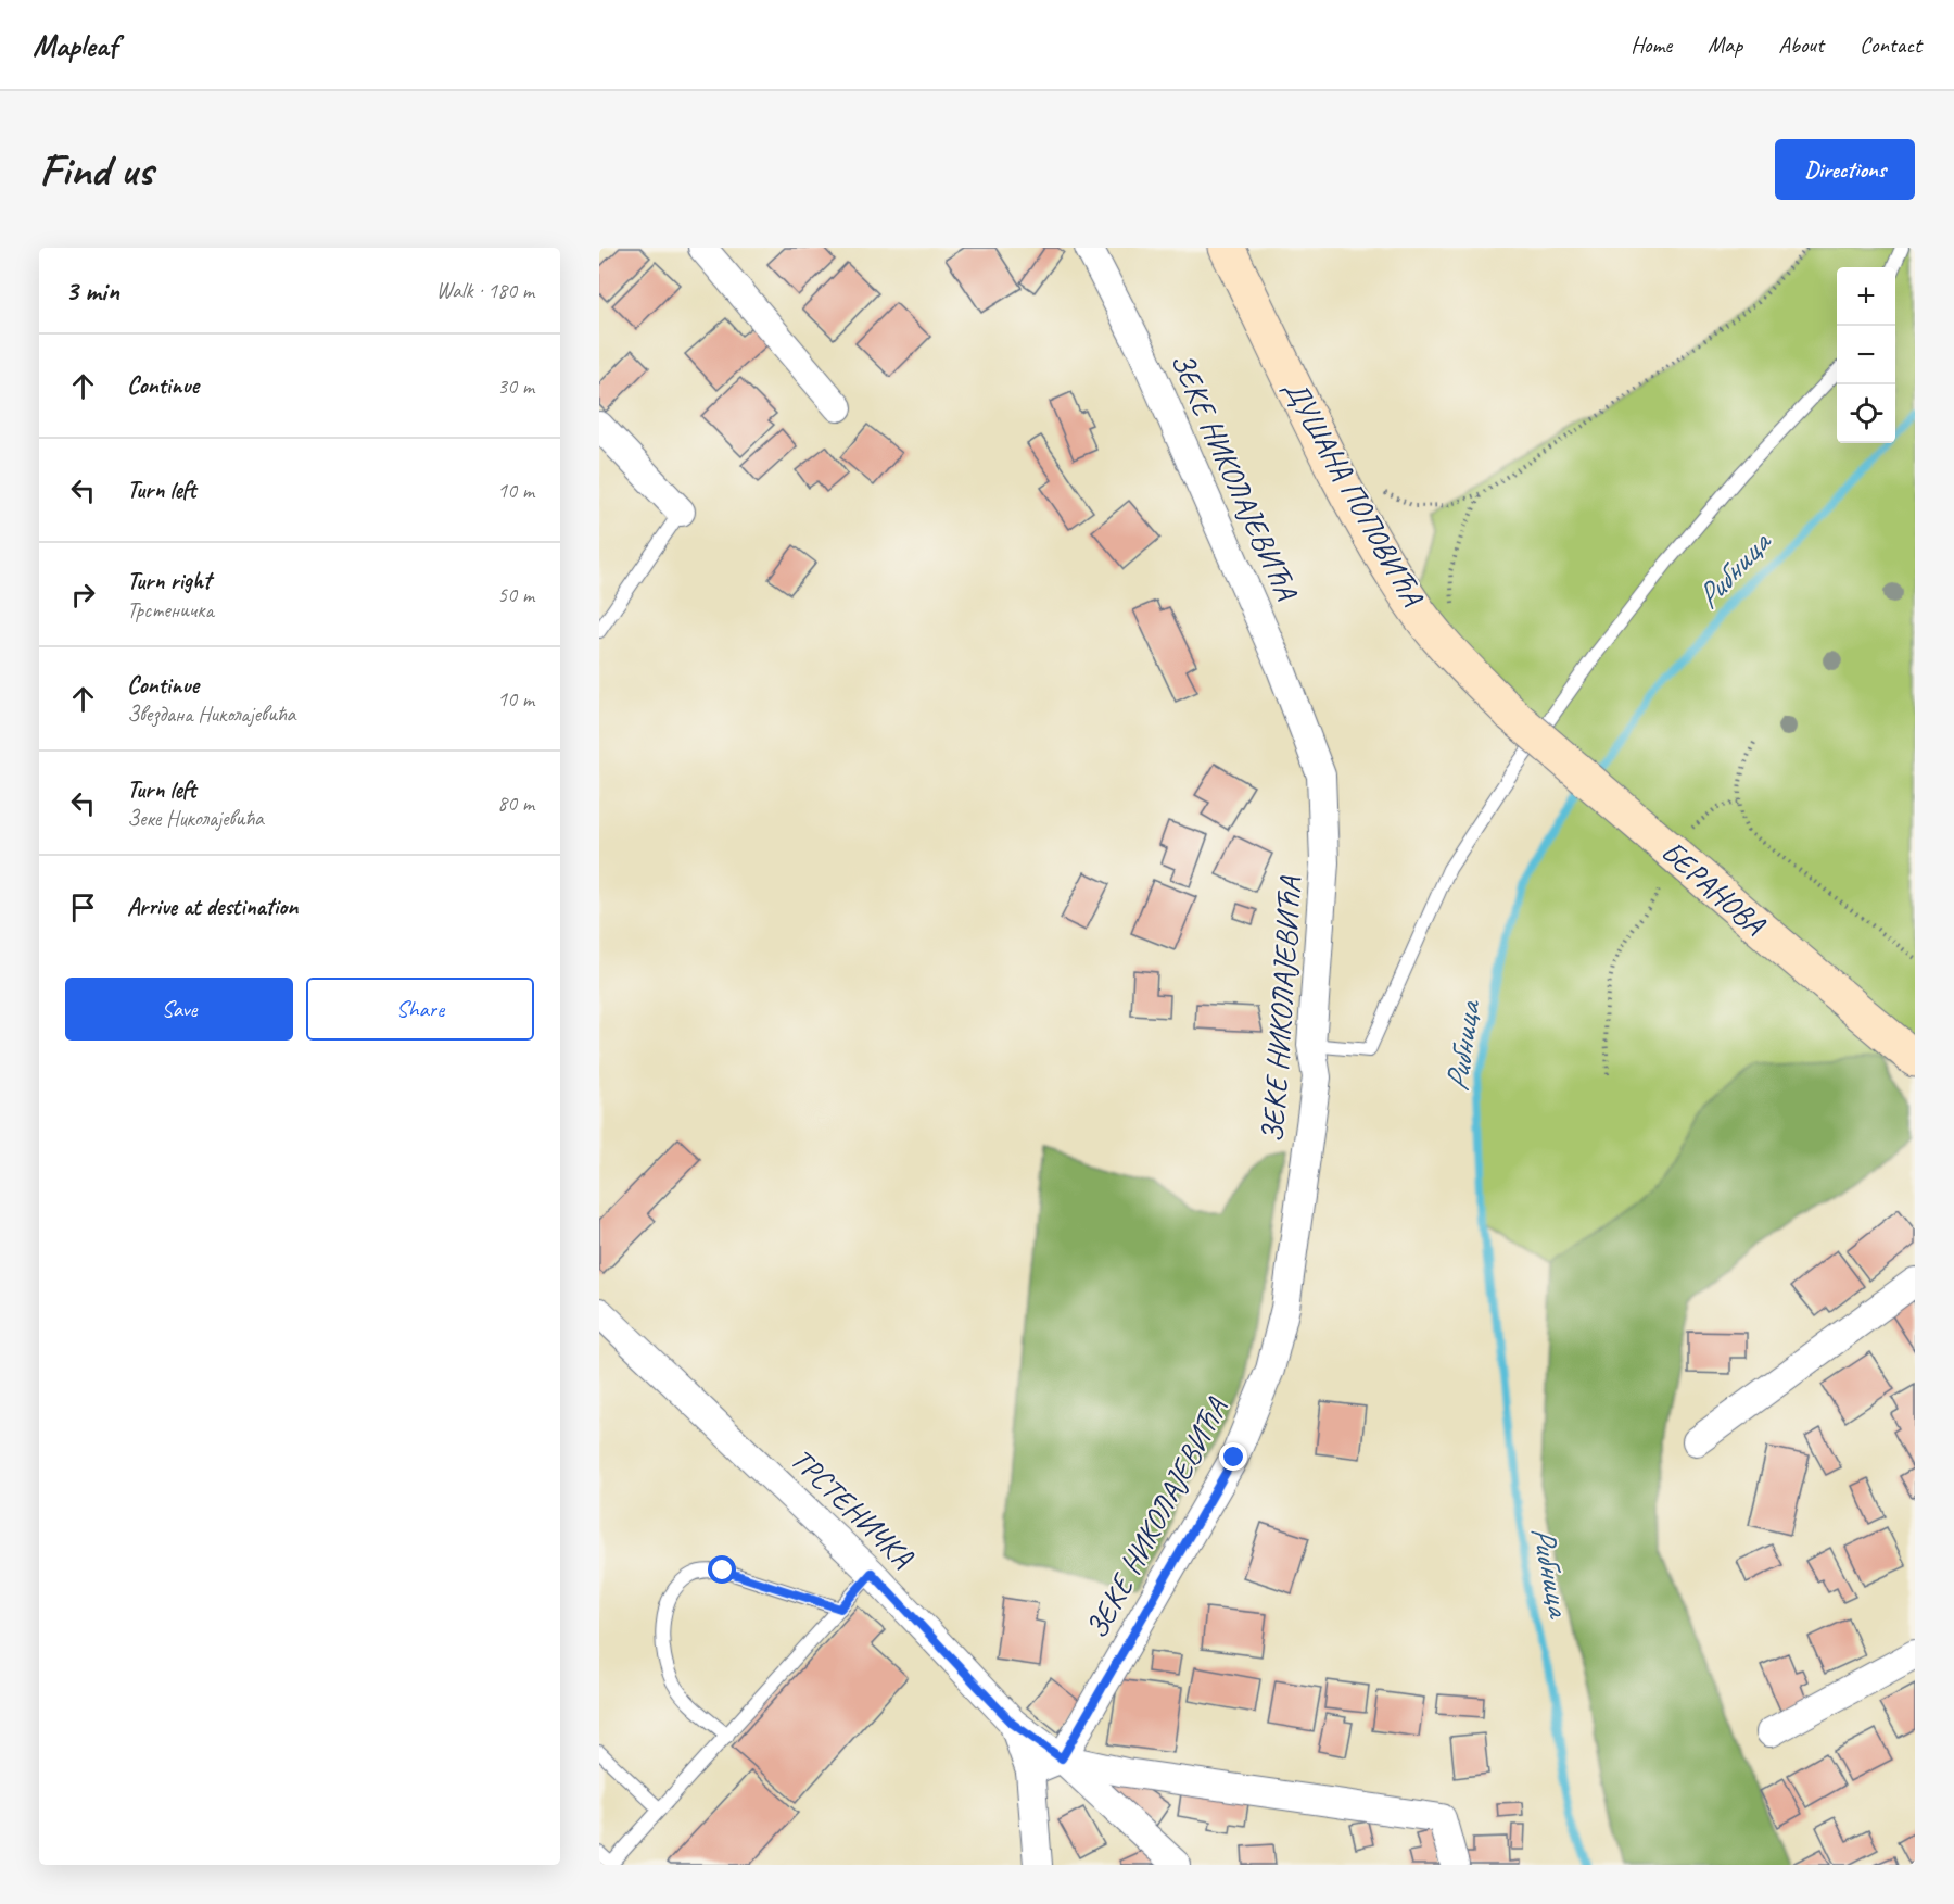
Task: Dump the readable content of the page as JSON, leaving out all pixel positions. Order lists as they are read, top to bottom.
{
  "streets": {
    "main road": ["ДУШАНА ПОПОВИЋА", "БЕРАНОВА"],
    "street": ["ЗЕКЕ НИКОЛАЈЕВИЋА", "ТРСТЕНИЧКА"]
  },
  "crossings": [
    ["ДУШАНА ПОПОВИЋА", "БЕРАНОВА"]
  ],
  "water": ["Рибница"],
  "page": {
    "header": "Mapleaf",
    "nav": [
      "Home",
      "Map",
      "About",
      "Contact"
    ],
    "buttons": [
      "Directions",
      ["Save", "Share"]
    ],
    "title": "Find us",
    "heading": ["3 min", "Walk · 180 m"],
    "map_buttons": ["+", "−"],
    "list": [
      ["Continue", "30 m"],
      ["Turn left", "10 m"],
      ["Turn right", "Трстеничка", "50 m"],
      ["Continue", "Звездана Николајевића", "10 m"],
      ["Turn left", "Зеке Николајевића", "80 m"],
      "Arrive at destination"
    ]
  }
}
